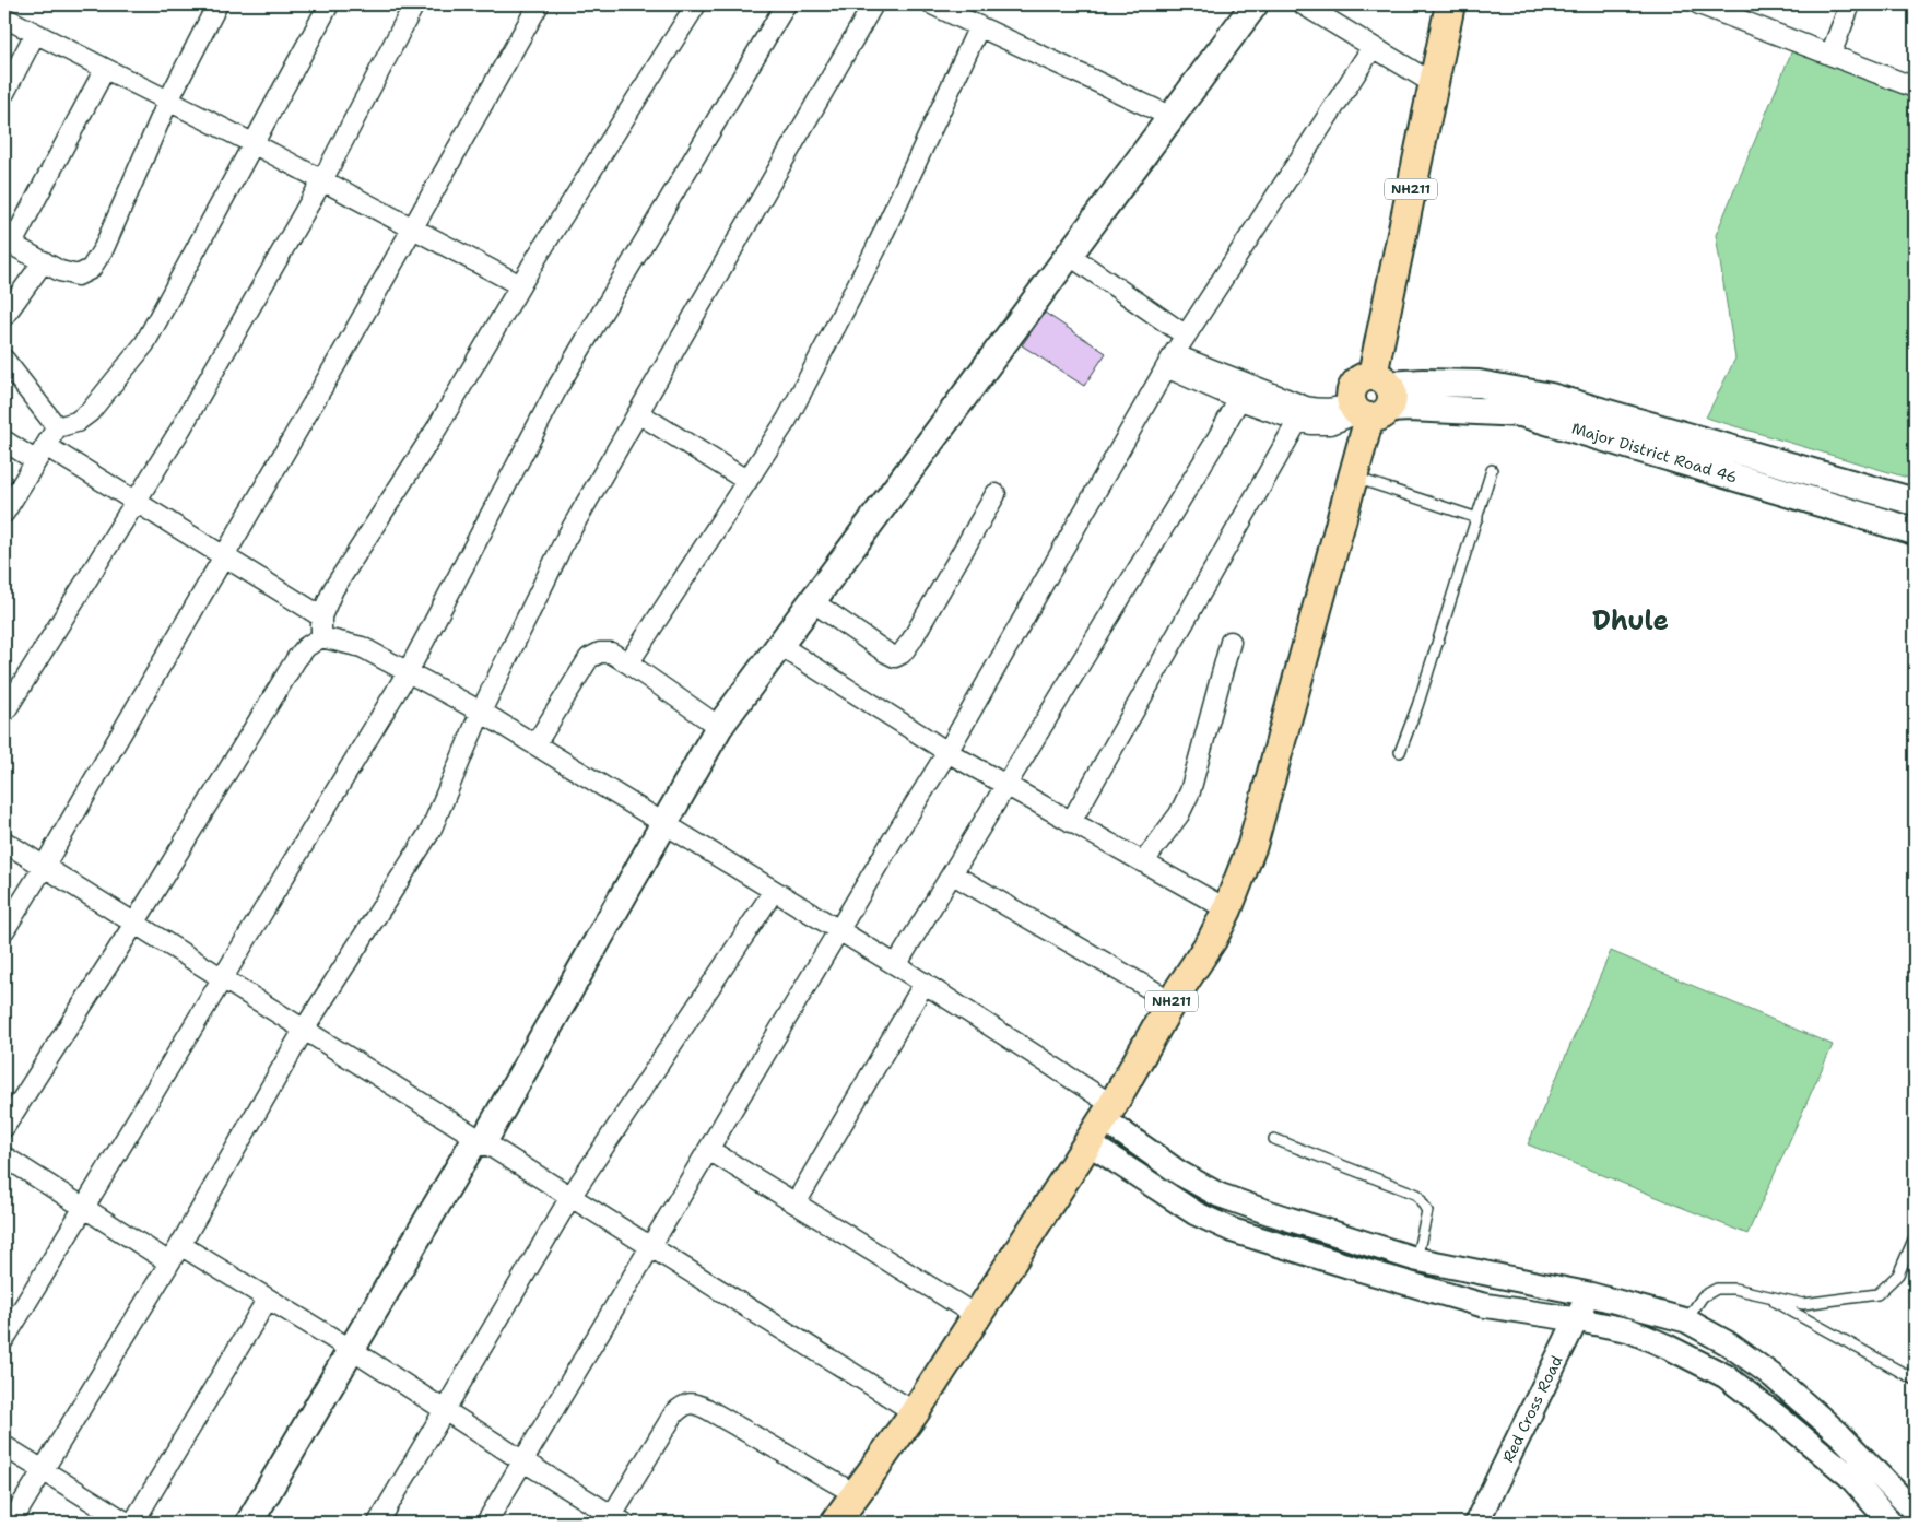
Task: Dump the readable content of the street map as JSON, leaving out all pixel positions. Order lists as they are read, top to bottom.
{
  "streets": {
    "main road": ["NH211", "Major District Road 46"],
    "street": ["Red Cross Road"]
  },
  "crossings": [
    ["NH211", "Major District Road 46"]
  ],
  "districts": ["Dhule"]
}
